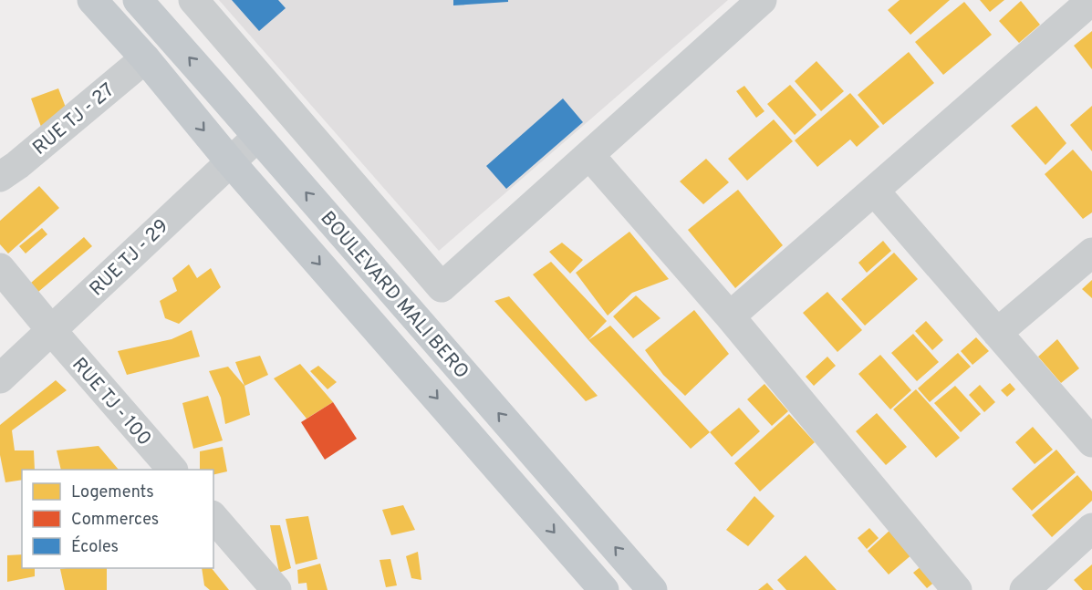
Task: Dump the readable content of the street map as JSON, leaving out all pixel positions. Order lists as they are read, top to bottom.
{
  "streets": {
    "main road": ["BOULEVARD MALI BERO"],
    "street": ["RUE TJ - 27", "RUE TJ - 29", "RUE TJ - 100"]
  },
  "crossings": [
    ["RUE TJ - 27", "BOULEVARD MALI BERO"],
    ["RUE TJ - 29", "BOULEVARD MALI BERO"],
    ["RUE TJ - 29", "RUE TJ - 100"]
  ],
  "legend": ["Logements", "Commerces", "Écoles"]
}
